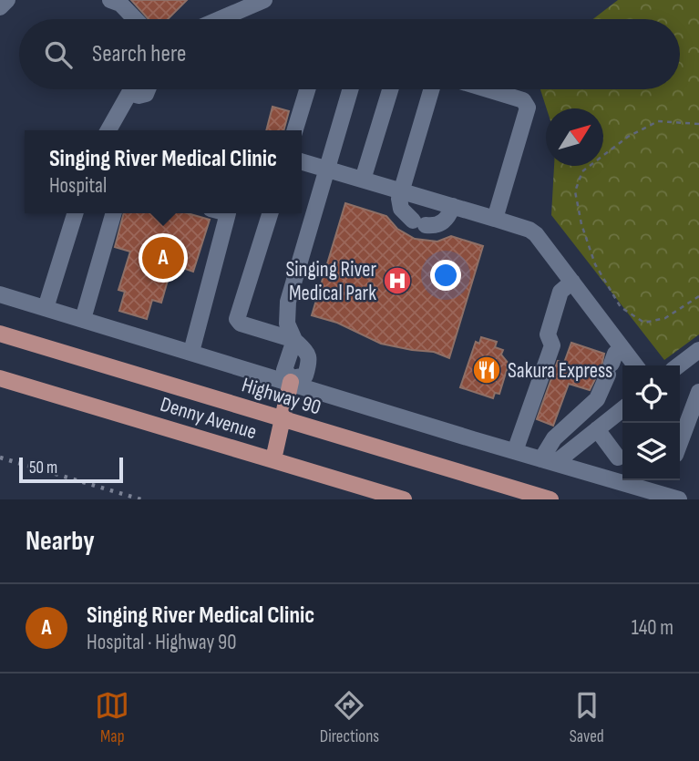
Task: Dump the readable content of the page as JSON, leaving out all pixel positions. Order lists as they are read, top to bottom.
{
  "streets": {
    "main road": ["Highway 90", "Denny Avenue"]
  },
  "places": {
    "hospital": ["Singing River Medical Park"],
    "restaurant": ["Sakura Express"]
  },
  "scale_bar": "50 m",
  "north": "top right",
  "page": {
    "search": "Search here",
    "popup": ["Singing River Medical Clinic", "Hospital"],
    "pins": "A",
    "scale": "50 m",
    "heading": "Nearby",
    "list": [
      {
        "mark": "A",
        "name": "Singing River Medical Clinic",
        "note": "Hospital · Highway 90",
        "value": "140 m"
      }
    ],
    "nav": ["Map", "Directions", "Saved"]
  }
}
